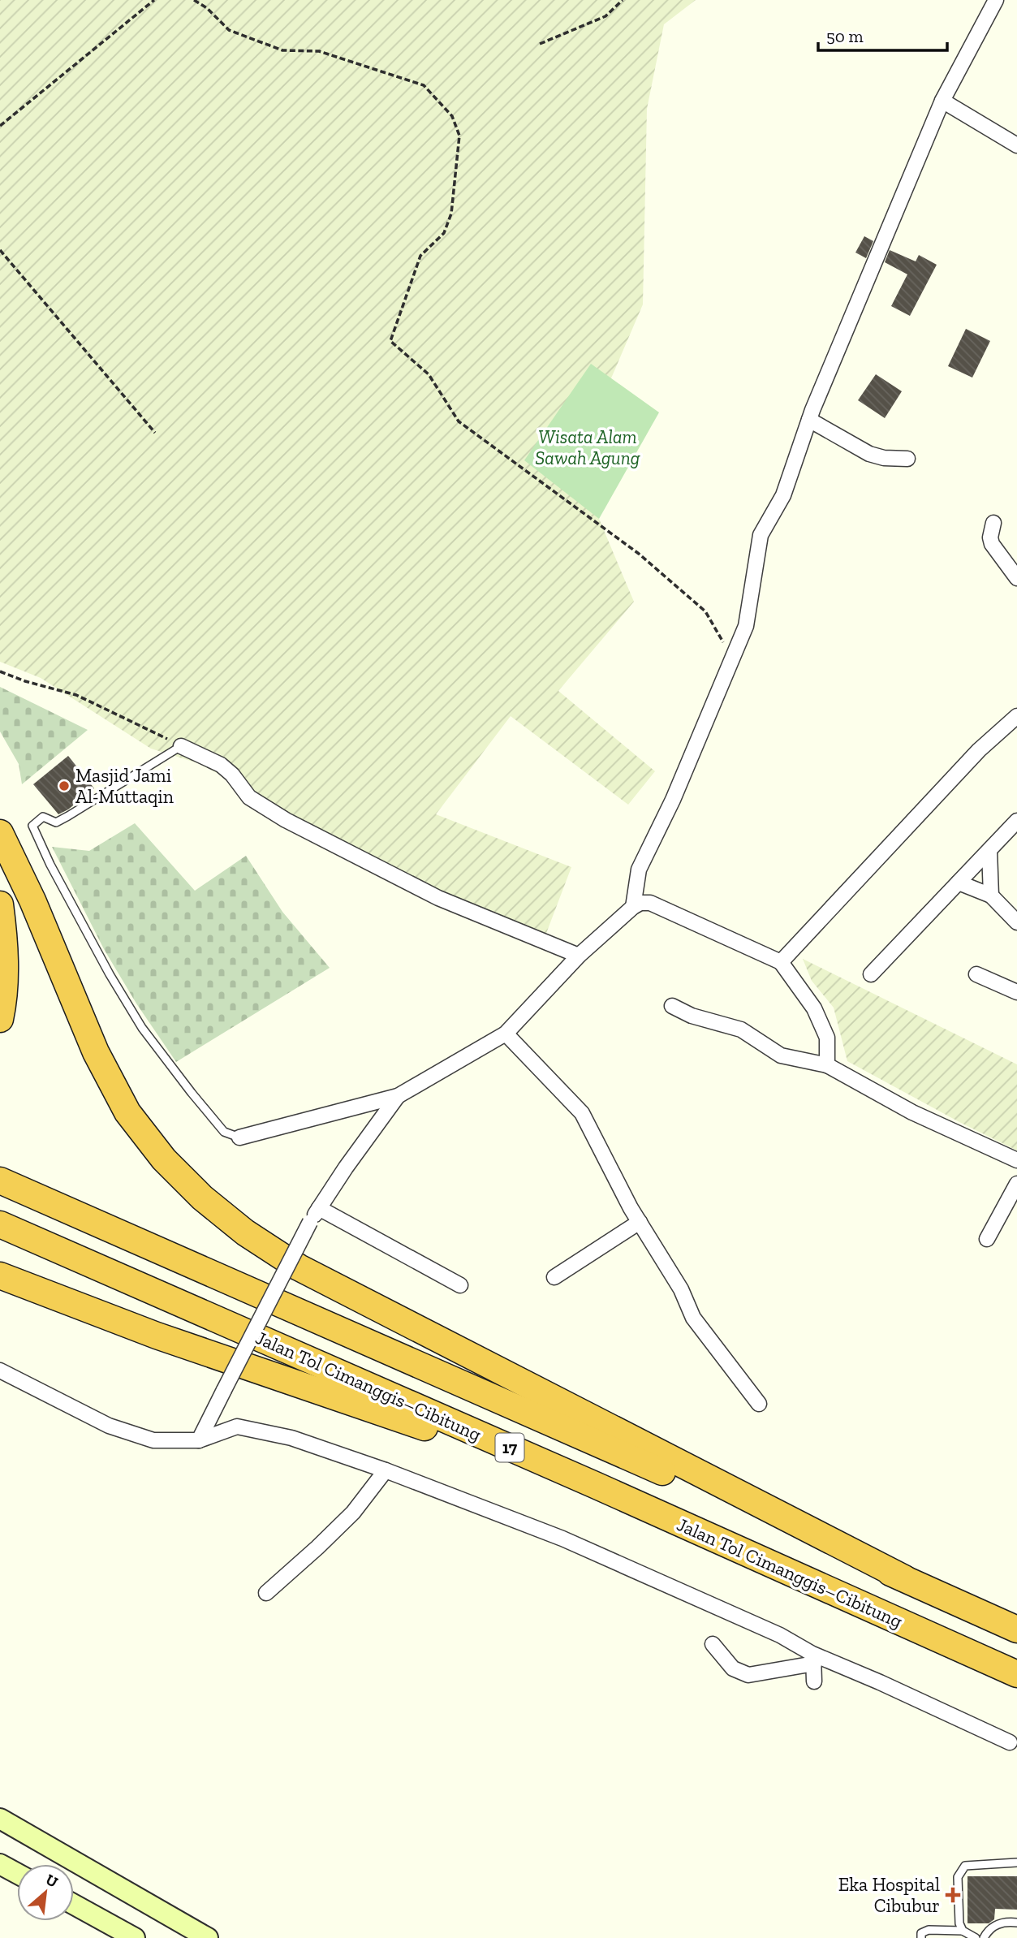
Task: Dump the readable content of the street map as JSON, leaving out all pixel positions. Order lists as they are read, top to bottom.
{
  "streets": {
    "highway": ["Jalan Tol Cimanggis–Cibitung", "17"]
  },
  "parks": ["Wisata Alam Sawah Agung"],
  "places": {
    "other": ["Masjid Jami Al-Muttaqin"],
    "health": ["Eka Hospital Cibubur"]
  },
  "scale_bar": "50 m",
  "north": "top right"
}
